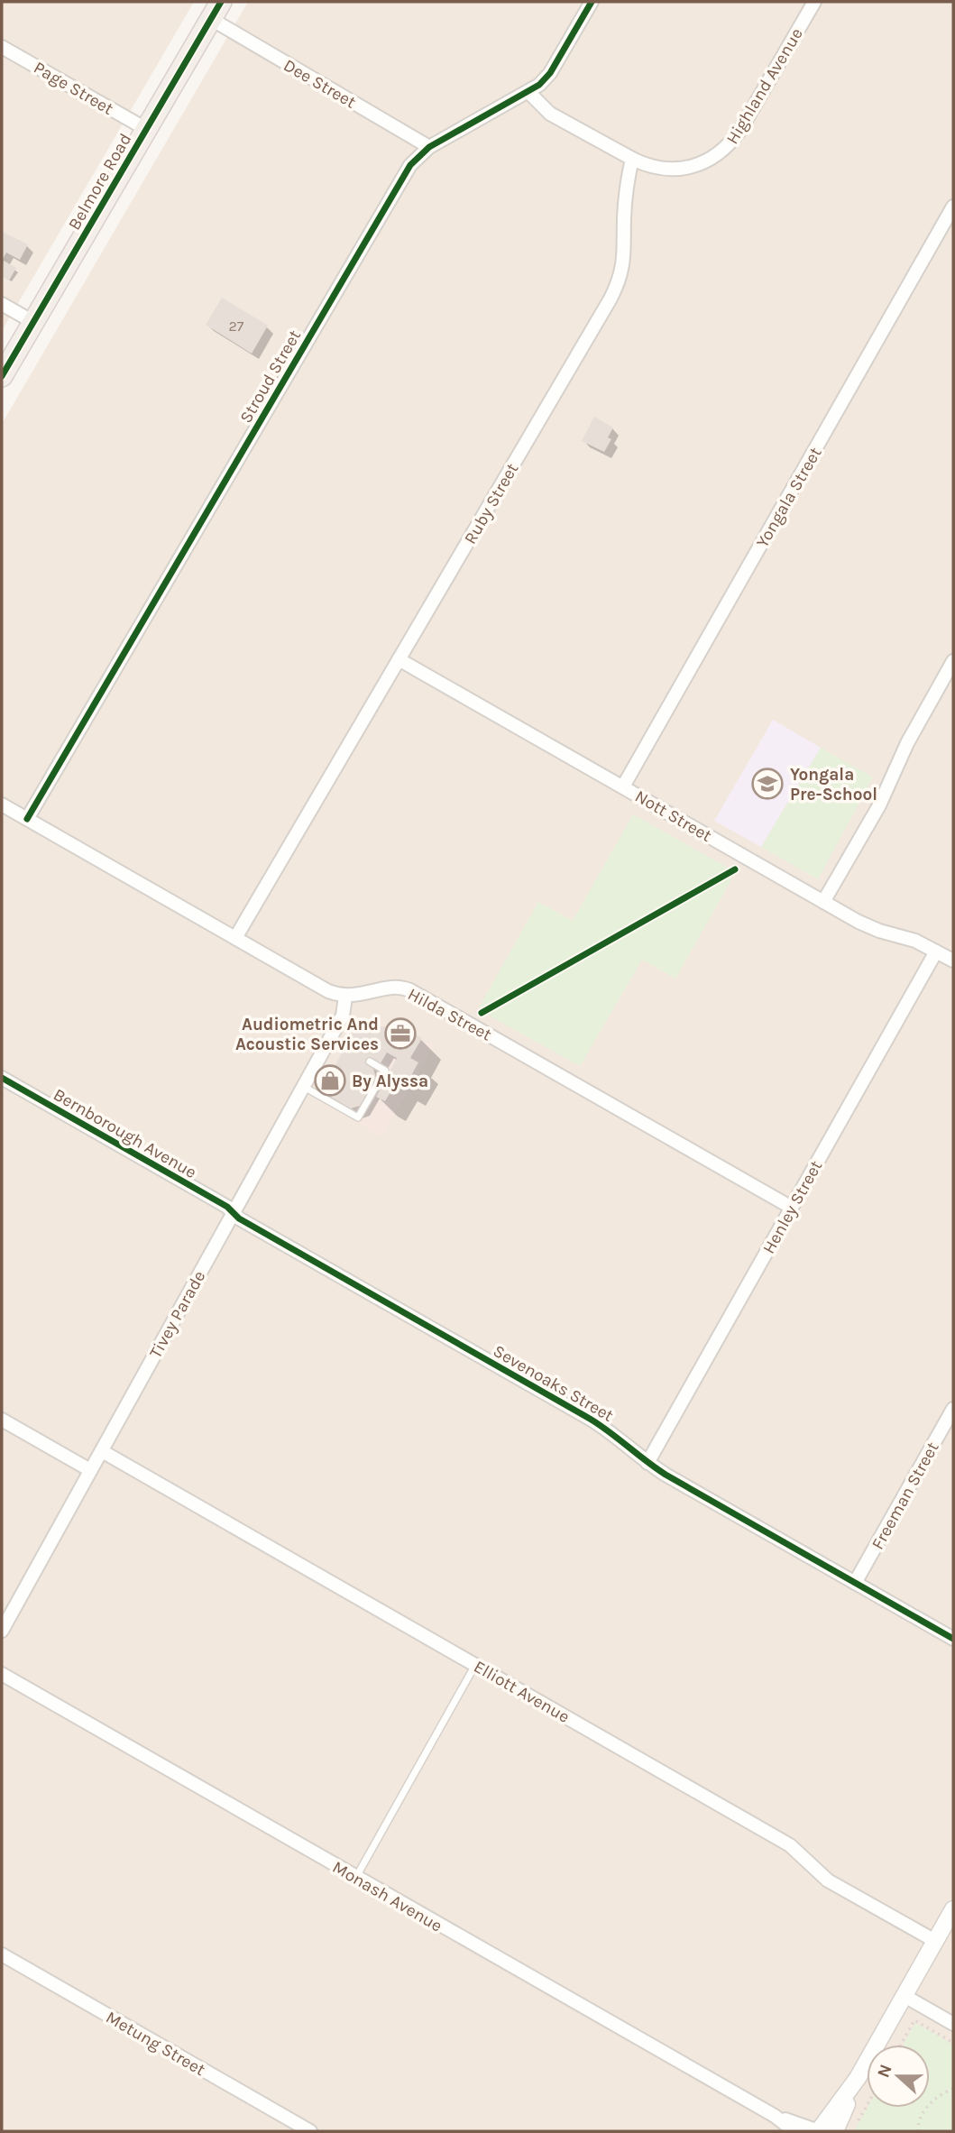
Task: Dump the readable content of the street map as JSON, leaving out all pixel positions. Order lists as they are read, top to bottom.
{
  "streets": {
    "main road": ["Belmore Road"],
    "street": [
      "Dee Street",
      "Highland Avenue",
      "Page Street",
      "Stroud Street",
      "Yongala Street",
      "Ruby Street",
      "Nott Street",
      "Hilda Street",
      "Bernborough Avenue",
      "Henley Street",
      "Tivey Parade",
      "Sevenoaks Street",
      "Freeman Street",
      "Elliott Avenue",
      "Monash Avenue",
      "Metung Street"
    ]
  },
  "crossings": [
    ["Dee Street", "Belmore Road"],
    ["Dee Street", "Stroud Street"],
    ["Highland Avenue", "Ruby Street"],
    ["Page Street", "Belmore Road"],
    ["Yongala Street", "Nott Street"],
    ["Ruby Street", "Nott Street"],
    ["Nott Street", "Henley Street"],
    ["Hilda Street", "Henley Street"],
    ["Hilda Street", "Tivey Parade"],
    ["Bernborough Avenue", "Tivey Parade"],
    ["Bernborough Avenue", "Sevenoaks Street"],
    ["Henley Street", "Sevenoaks Street"],
    ["Tivey Parade", "Sevenoaks Street"],
    ["Tivey Parade", "Elliott Avenue"],
    ["Sevenoaks Street", "Freeman Street"]
  ],
  "places": {
    "school or university": ["Yongala Pre-School"],
    "office": ["Audiometric And Acoustic Services"],
    "shop": ["By Alyssa"]
  },
  "house_numbers": ["27"],
  "north": "left"
}
